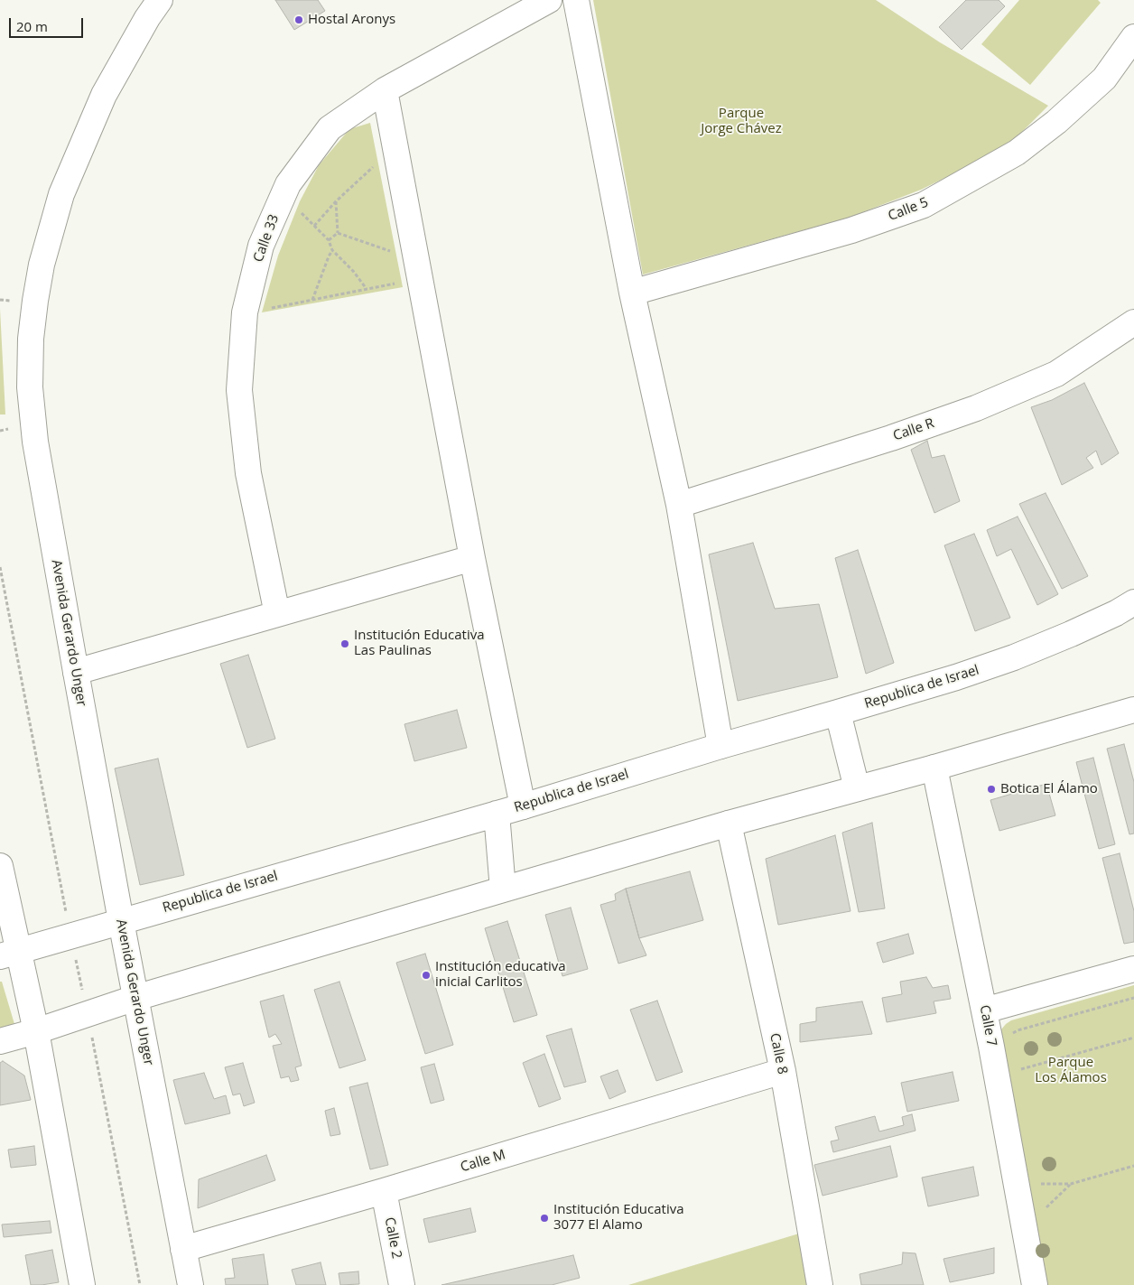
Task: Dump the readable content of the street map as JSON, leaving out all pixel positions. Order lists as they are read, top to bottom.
{
  "streets": {
    "street": [
      "Calle 5",
      "Calle 33",
      "Calle R",
      "Avenida Gerardo Unger",
      "Republica de Israel",
      "Calle 7",
      "Calle 8",
      "Calle M",
      "Calle 2"
    ]
  },
  "crossings": [
    ["Avenida Gerardo Unger", "Republica de Israel"],
    ["Avenida Gerardo Unger", "Calle M"],
    ["Calle 8", "Calle M"],
    ["Calle M", "Calle 2"]
  ],
  "parks": ["Parque Jorge Chávez", "Parque Los Álamos"],
  "places": [
    "Hostal Aronys",
    "Institución Educativa Las Paulinas",
    "Botica El Álamo",
    "Institución educativa inicial Carlitos",
    "Institución Educativa 3077 El Alamo"
  ],
  "scale_bar": "20 m"
}
